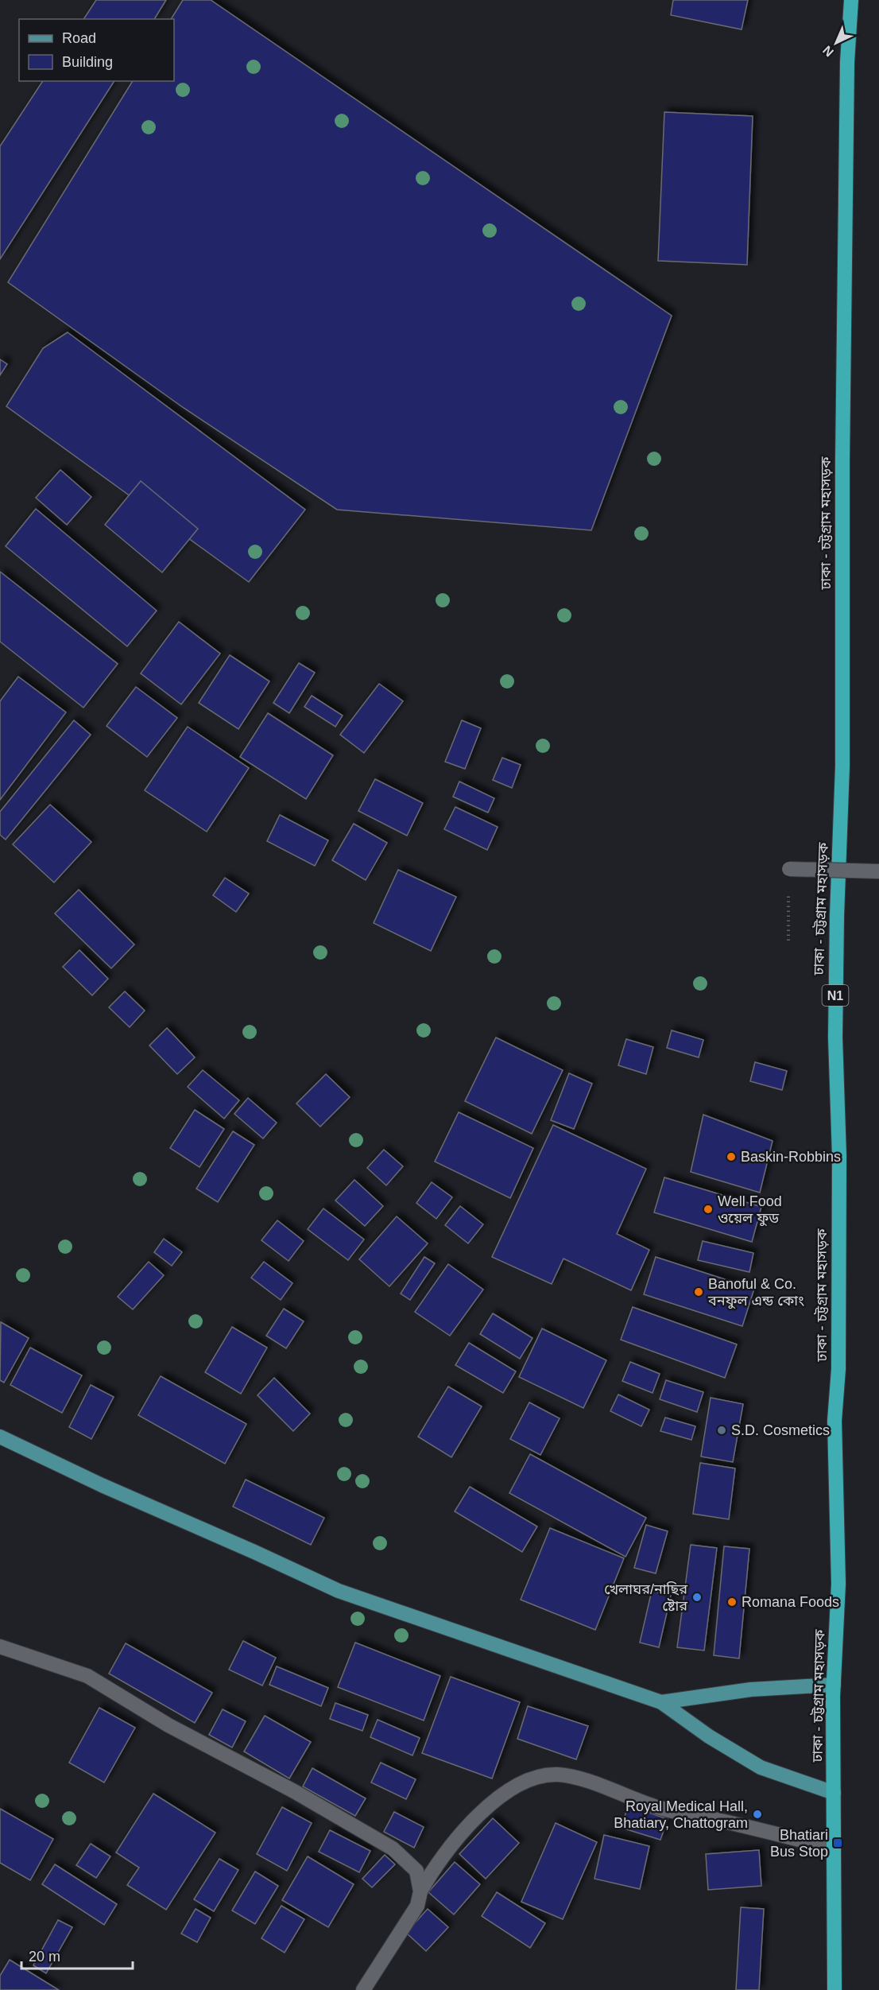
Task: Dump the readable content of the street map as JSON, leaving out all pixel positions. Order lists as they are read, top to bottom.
{
  "streets": {
    "highway": ["ঢাকা - চট্টগ্রাম মহাসড়ক", "N1"]
  },
  "places": {
    "other": [
      "Baskin-Robbins",
      "Well Food ওয়েল ফুড",
      "Banoful & Co. বনফুল এন্ড কোং",
      "S.D. Cosmetics",
      "খেলাঘর/নাছির ষ্টোর",
      "Romana Foods",
      "Royal Medical Hall, Bhatiary, Chattogram"
    ],
    "transit": ["Bhatiari Bus Stop"]
  },
  "legend": ["Road", "Building"],
  "scale_bar": "20 m",
  "north": "bottom left"
}
